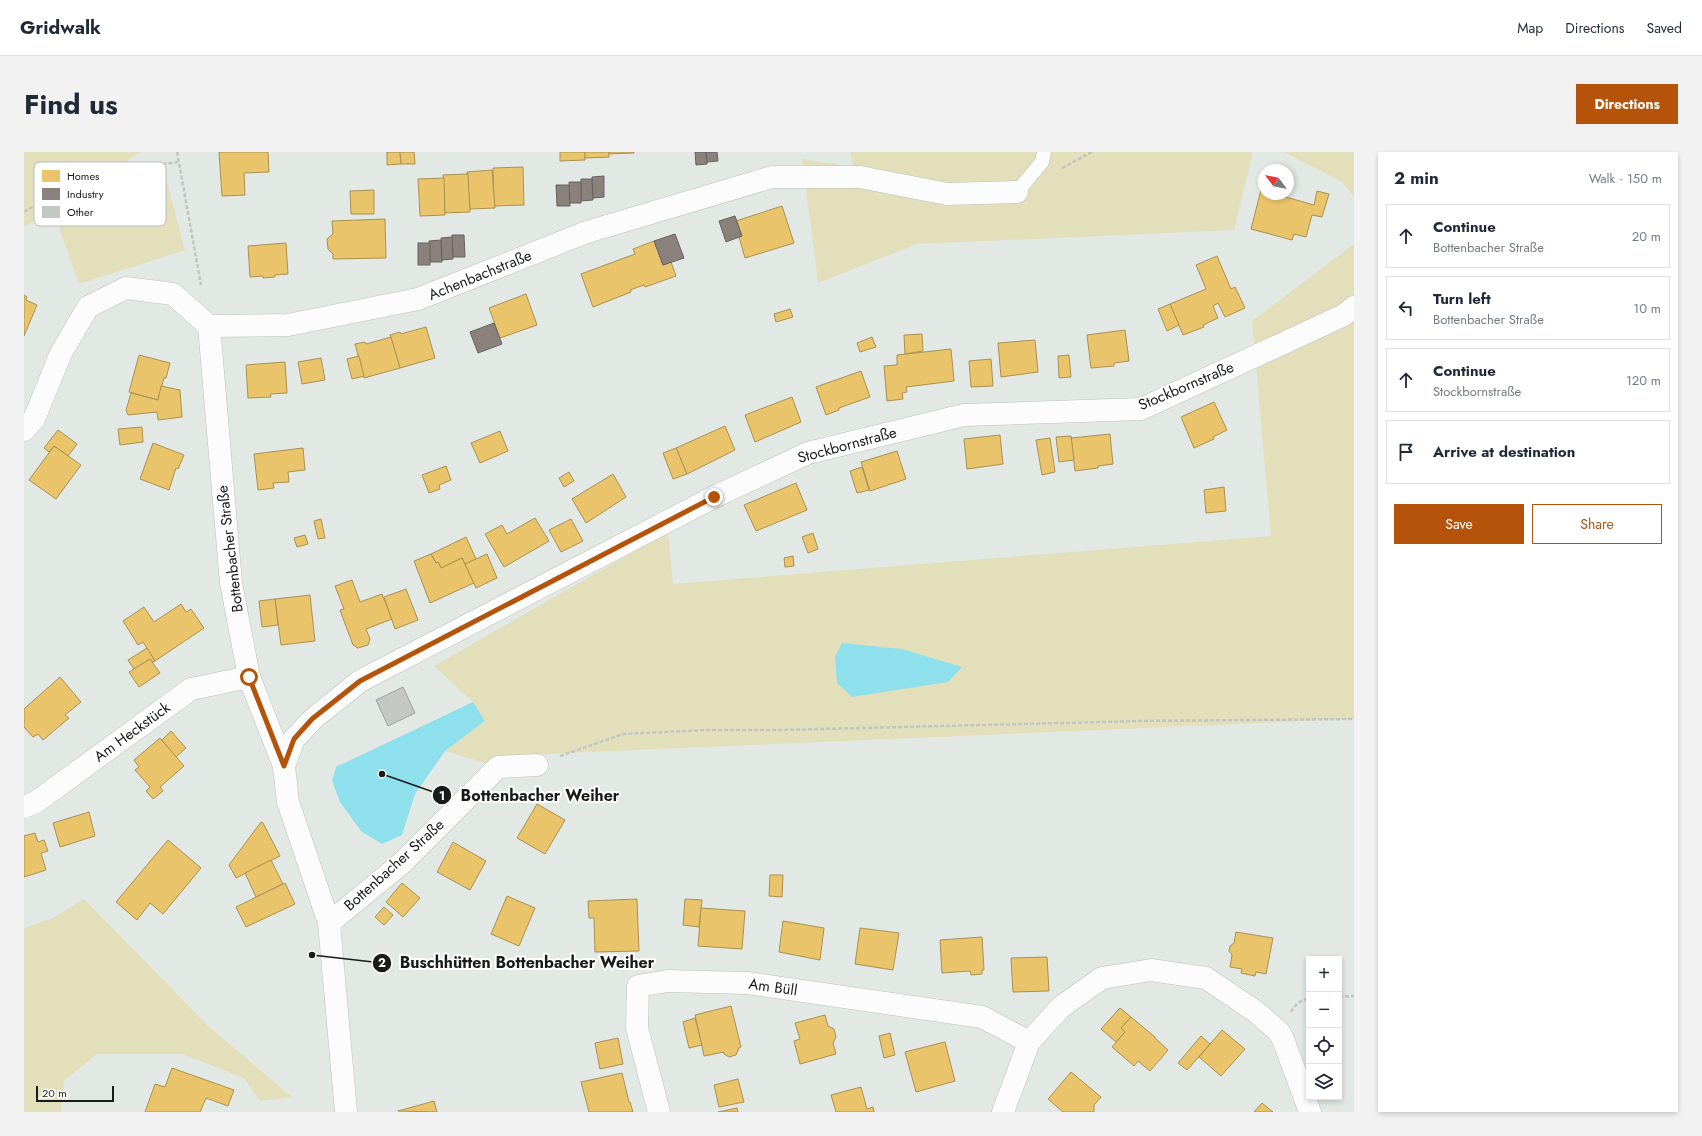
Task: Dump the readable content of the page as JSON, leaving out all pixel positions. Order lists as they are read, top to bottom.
{
  "streets": {
    "street": [
      "Achenbachstraße",
      "Stockbornstraße",
      "Bottenbacher Straße",
      "Am Heckstück",
      "Am Büll"
    ]
  },
  "crossings": [
    ["Achenbachstraße", "Bottenbacher Straße"],
    ["Stockbornstraße", "Bottenbacher Straße"],
    ["Bottenbacher Straße", "Am Heckstück"]
  ],
  "places": ["Bottenbacher Weiher", "Buschhütten Bottenbacher Weiher"],
  "legend": ["Homes", "Industry", "Other"],
  "scale_bar": "20 m",
  "north": "top left",
  "page": {
    "header": "Gridwalk",
    "nav": ["Map", "Directions", "Saved"],
    "title": "Find us",
    "buttons": [
      "Directions",
      ["Save", "Share"]
    ],
    "heading": ["2 min", "Walk · 150 m"],
    "list": [
      ["Continue", "Bottenbacher Straße", "20 m"],
      ["Turn left", "Bottenbacher Straße", "10 m"],
      ["Continue", "Stockbornstraße", "120 m"],
      "Arrive at destination"
    ],
    "map_buttons": ["+", "−"],
    "scale": "20 m"
  }
}
